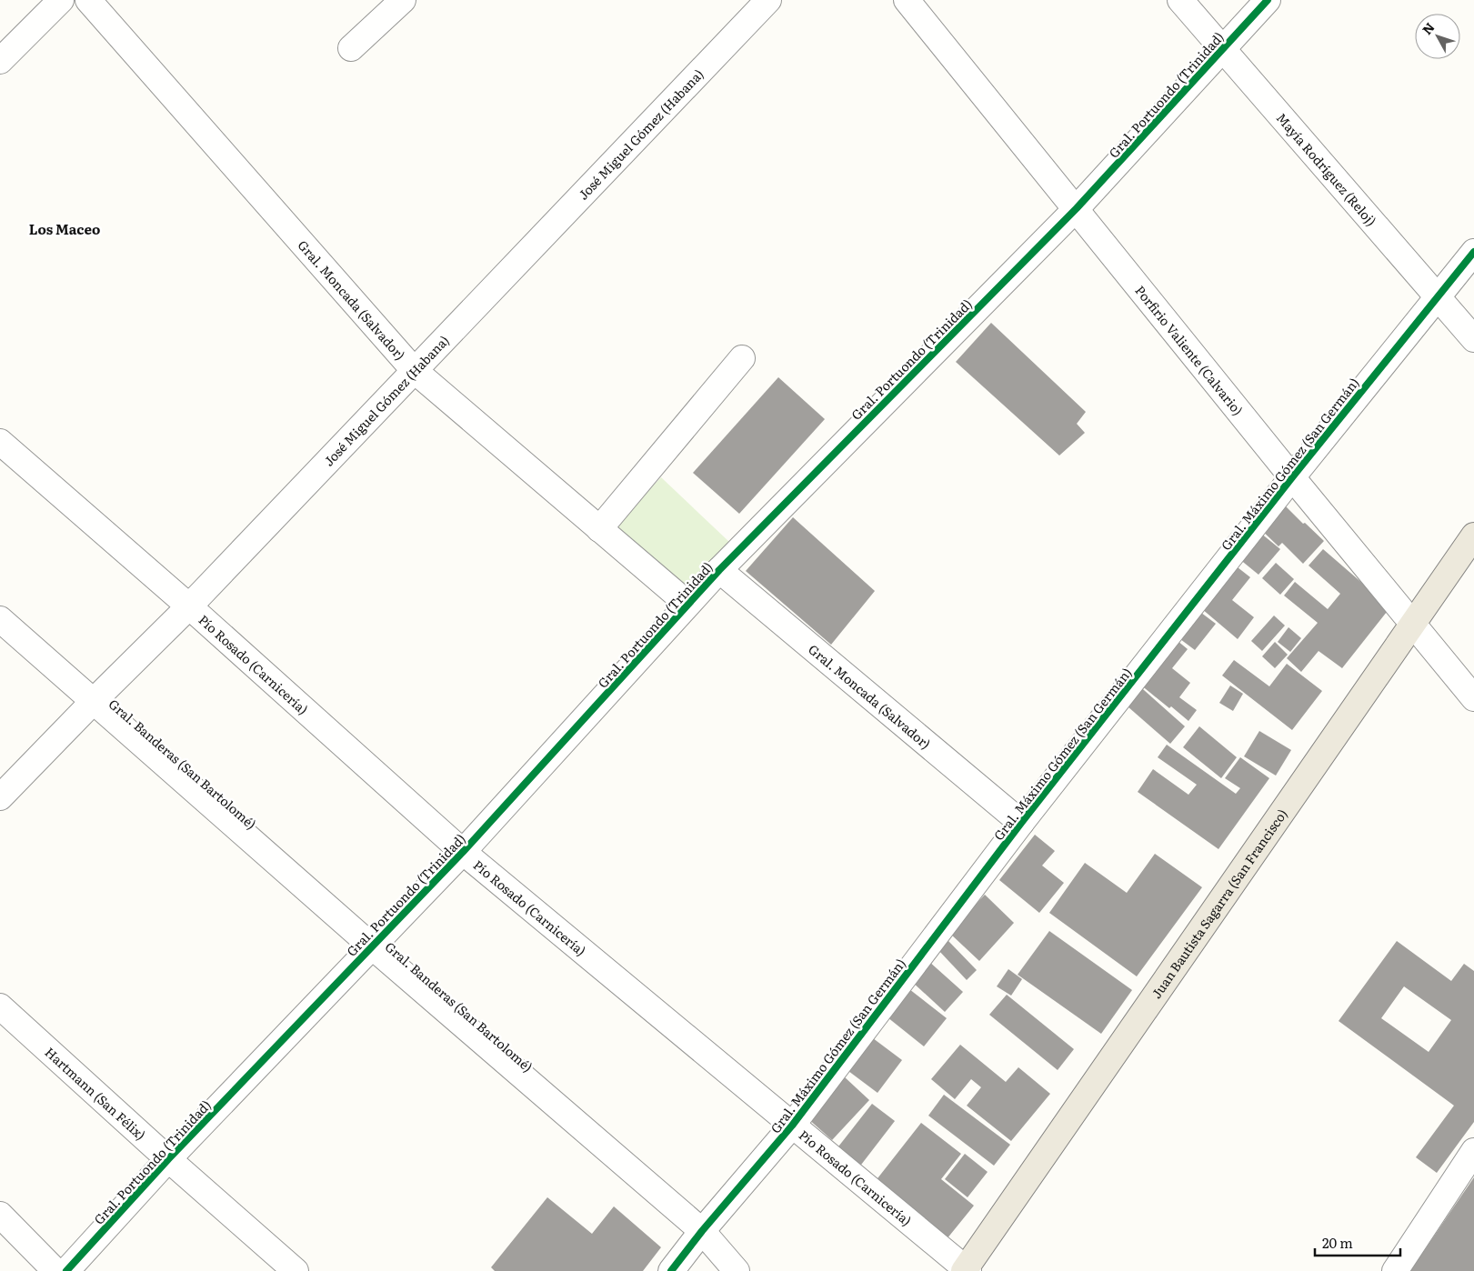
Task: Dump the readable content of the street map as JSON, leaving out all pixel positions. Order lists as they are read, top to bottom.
{
  "streets": {
    "main road": ["Juan Bautista Sagarra (San Francisco)"],
    "street": [
      "Gral. Portuondo (Trinidad)",
      "José Miguel Gómez (Habana)",
      "Mayía Rodríguez (Reloj)",
      "Gral. Moncada (Salvador)",
      "Porfirio Valiente (Calvario)",
      "Gral. Máximo Gómez (San Germán)",
      "Pío Rosado (Carnicería)",
      "Gral. Banderas (San Bartolomé)",
      "Hartmann (San Félix)"
    ]
  },
  "crossings": [
    ["Gral. Portuondo (Trinidad)", "Mayía Rodríguez (Reloj)"],
    ["Gral. Portuondo (Trinidad)", "Gral. Moncada (Salvador)"],
    ["Gral. Portuondo (Trinidad)", "Porfirio Valiente (Calvario)"],
    ["Gral. Portuondo (Trinidad)", "Pío Rosado (Carnicería)"],
    ["Gral. Portuondo (Trinidad)", "Gral. Banderas (San Bartolomé)"],
    ["Gral. Portuondo (Trinidad)", "Hartmann (San Félix)"],
    ["José Miguel Gómez (Habana)", "Gral. Moncada (Salvador)"],
    ["José Miguel Gómez (Habana)", "Pío Rosado (Carnicería)"],
    ["José Miguel Gómez (Habana)", "Gral. Banderas (San Bartolomé)"],
    ["Mayía Rodríguez (Reloj)", "Gral. Máximo Gómez (San Germán)"],
    ["Gral. Moncada (Salvador)", "Gral. Máximo Gómez (San Germán)"],
    ["Porfirio Valiente (Calvario)", "Gral. Máximo Gómez (San Germán)"],
    ["Porfirio Valiente (Calvario)", "Juan Bautista Sagarra (San Francisco)"],
    ["Gral. Máximo Gómez (San Germán)", "Pío Rosado (Carnicería)"],
    ["Gral. Máximo Gómez (San Germán)", "Gral. Banderas (San Bartolomé)"],
    ["Pío Rosado (Carnicería)", "Juan Bautista Sagarra (San Francisco)"]
  ],
  "districts": ["Los Maceo"],
  "scale_bar": "20 m",
  "north": "top left"
}
